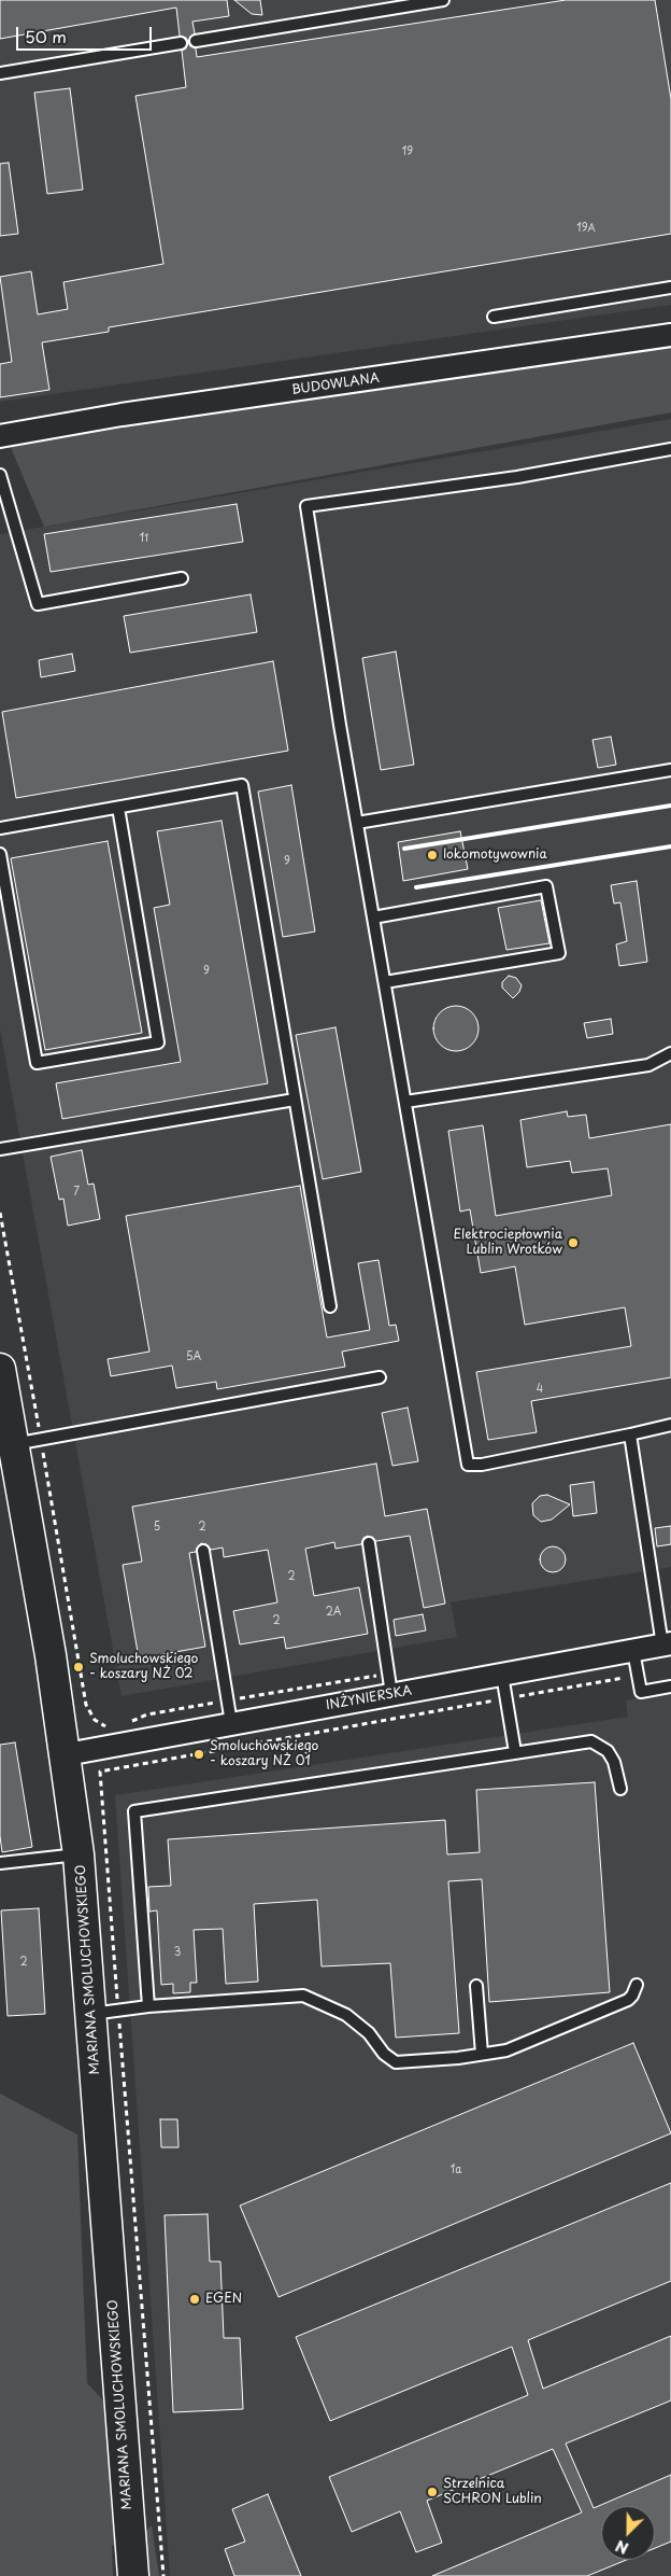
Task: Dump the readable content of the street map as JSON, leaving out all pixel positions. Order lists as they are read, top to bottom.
{
  "streets": {
    "street": ["BUDOWLANA", "INŻYNIERSKA", "MARIANA SMOLUCHOWSKIEGO"]
  },
  "crossings": [
    ["INŻYNIERSKA", "MARIANA SMOLUCHOWSKIEGO"]
  ],
  "places": [
    "lokomotywownia",
    "Elektrociepłownia Lublin Wrotków",
    "Smoluchowskiego - koszary NŻ 02",
    "Smoluchowskiego - koszary NŻ 01",
    "EGEN",
    "Strzelnica SCHRON Lublin"
  ],
  "house_numbers": [
    "19",
    "19A",
    "11",
    "9",
    "9",
    "7",
    "5A",
    "4",
    "5",
    "2",
    "2",
    "2A",
    "2",
    "3",
    "2",
    "1a"
  ],
  "scale_bar": "50 m",
  "north": "bottom left"
}
